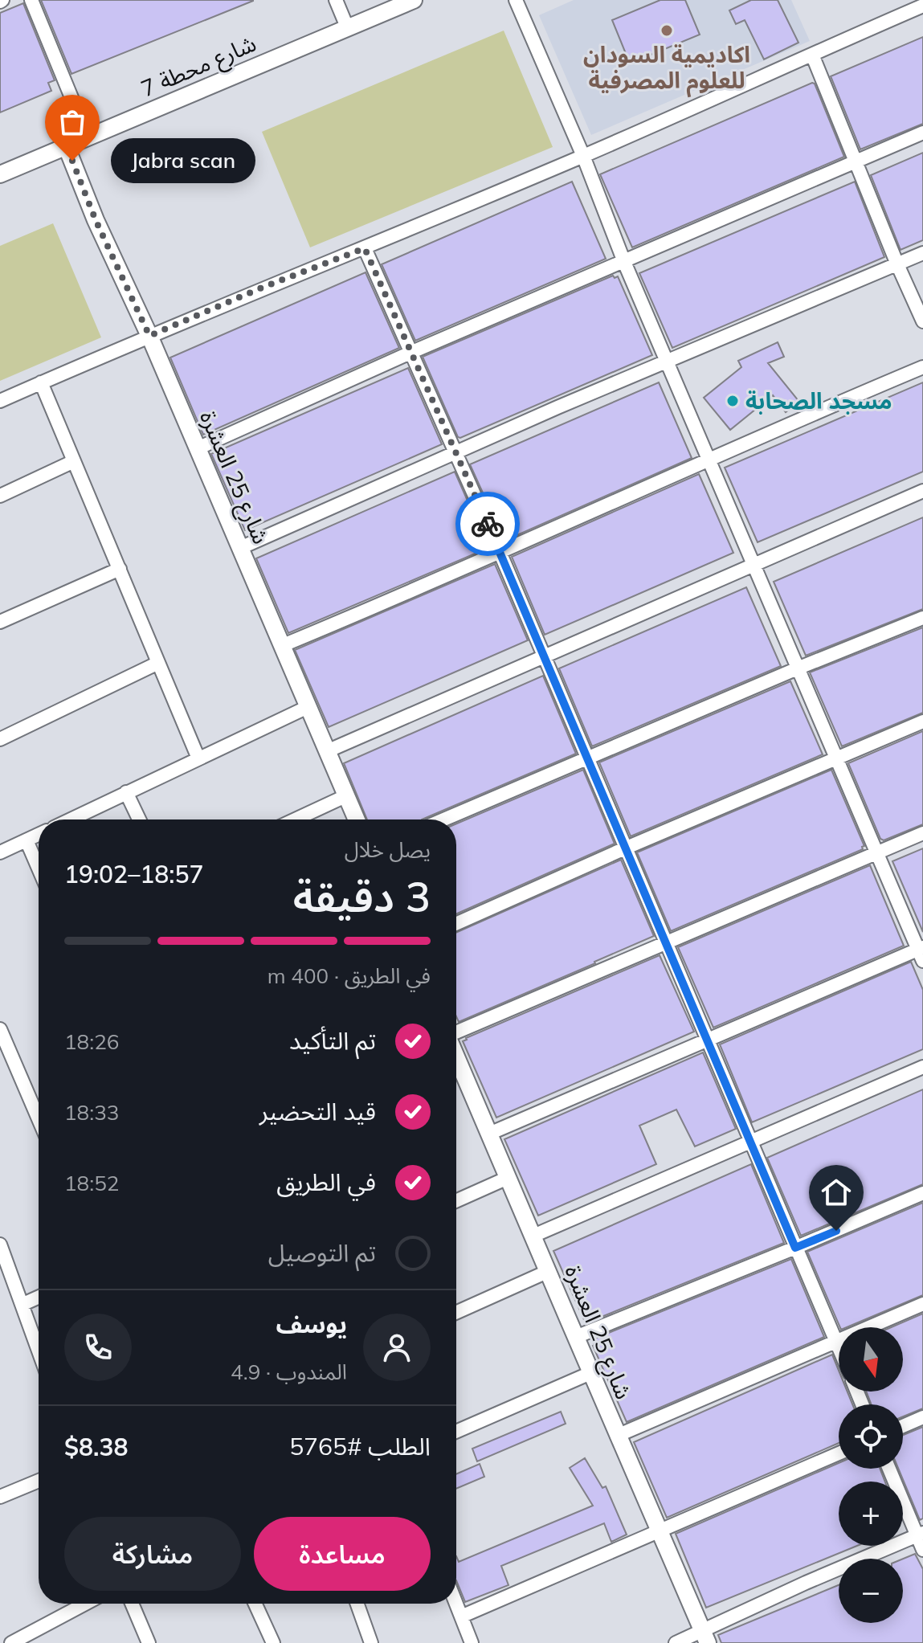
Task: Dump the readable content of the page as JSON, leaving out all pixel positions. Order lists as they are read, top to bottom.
{
  "streets": {
    "street": ["شارع محطة 7", "شارع 25 العشرة"]
  },
  "crossings": [
    ["شارع محطة 7", "شارع 25 العشرة"]
  ],
  "places": ["اكاديمية السودان للعلوم المصرفية", "Jabra scan", "مسجد الصحابة"],
  "north": "bottom",
  "page": {
    "bubble": "Jabra scan",
    "heading": ["3 دقيقة", "يصل خلال", "18:57–19:02"],
    "panel": [
      "يوسف",
      "المندوب · 4.9",
      "الطلب #5765",
      "$8.38"
    ],
    "bar": "في الطريق · 400 m",
    "list": [
      ["تم التأكيد", "18:26"],
      ["قيد التحضير", "18:33"],
      ["في الطريق", "18:52"],
      "تم التوصيل"
    ],
    "map_buttons": ["+", "−"],
    "buttons": ["مساعدة", "مشاركة"]
  }
}
